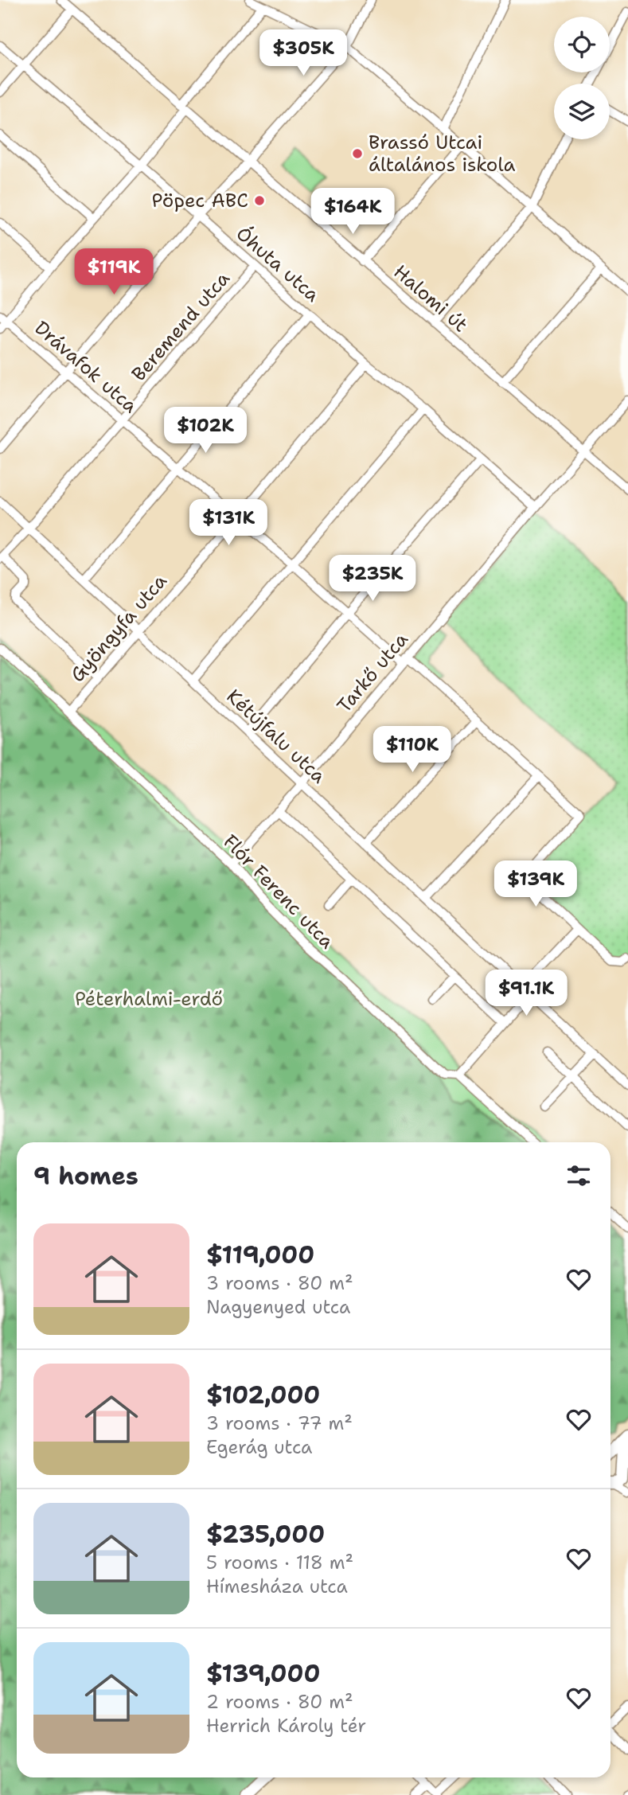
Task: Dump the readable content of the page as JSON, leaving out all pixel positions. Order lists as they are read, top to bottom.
{
  "streets": {
    "street": [
      "Óhuta utca",
      "Halomi út",
      "Beremend utca",
      "Drávafok utca",
      "Gyöngyfa utca",
      "Tarkő utca",
      "Kétújfalu utca",
      "Flór Ferenc utca"
    ]
  },
  "crossings": [
    ["Óhuta utca", "Beremend utca"],
    ["Óhuta utca", "Gyöngyfa utca"],
    ["Óhuta utca", "Tarkő utca"],
    ["Halomi út", "Tarkő utca"],
    ["Beremend utca", "Drávafok utca"],
    ["Beremend utca", "Kétújfalu utca"],
    ["Drávafok utca", "Gyöngyfa utca"],
    ["Drávafok utca", "Tarkő utca"],
    ["Gyöngyfa utca", "Kétújfalu utca"],
    ["Gyöngyfa utca", "Flór Ferenc utca"],
    ["Tarkő utca", "Kétújfalu utca"],
    ["Tarkő utca", "Flór Ferenc utca"]
  ],
  "parks": ["Péterhalmi-erdő"],
  "places": ["Brassó Utcai általános iskola", "Pöpec ABC"],
  "page": {
    "price": [
      "$305K",
      "$164K",
      "$119K",
      "$102K",
      "$131K",
      "$235K",
      "$110K",
      "$139K",
      "$91.1K"
    ],
    "heading": "9 homes",
    "list": [
      {
        "name": "$119,000",
        "note": "3 rooms · 80 m² · Nagyenyed utca"
      },
      {
        "name": "$102,000",
        "note": "3 rooms · 77 m² · Egerág utca"
      },
      {
        "name": "$235,000",
        "note": "5 rooms · 118 m² · Hímesháza utca"
      },
      {
        "name": "$139,000",
        "note": "2 rooms · 80 m² · Herrich Károly tér"
      }
    ]
  }
}
